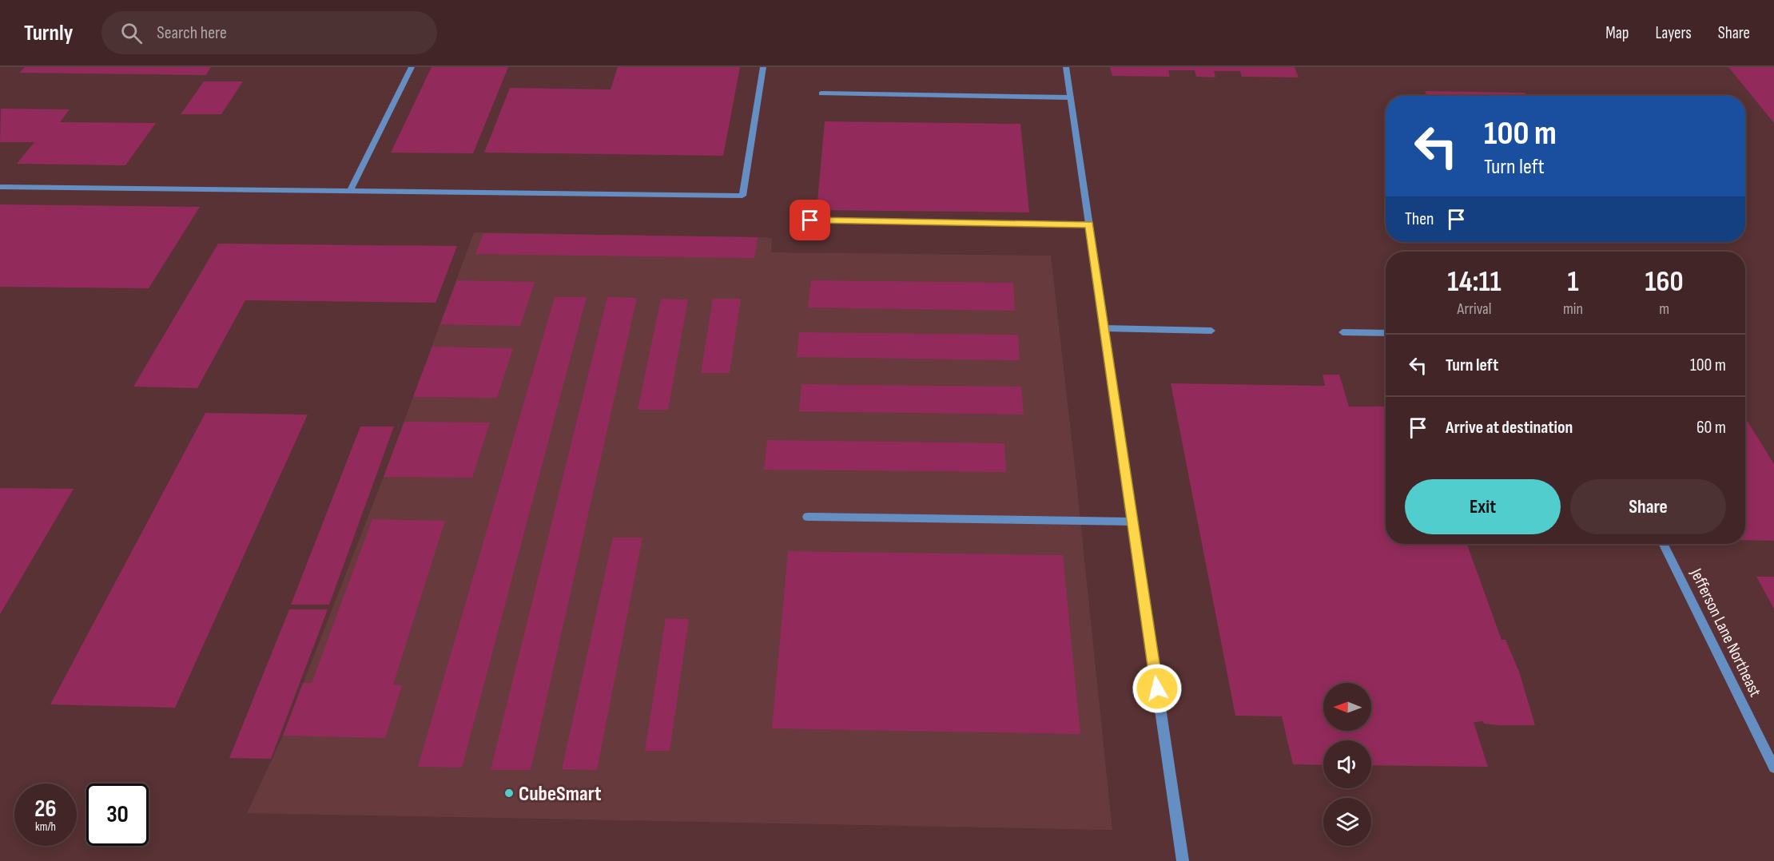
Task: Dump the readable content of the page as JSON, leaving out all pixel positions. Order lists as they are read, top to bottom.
{
  "streets": {
    "street": ["Jefferson Lane Northeast"]
  },
  "places": ["CubeSmart"],
  "north": "left",
  "page": {
    "header": "Turnly",
    "search": "Search here",
    "nav": ["Map", "Layers", "Share"],
    "turn": ["100 m", "Turn left"],
    "then": "Then",
    "eta": [
      "14:11",
      "Arrival",
      "1",
      "min",
      "160",
      "m"
    ],
    "list": [
      {
        "name": "Turn left",
        "value": "100 m"
      },
      {
        "name": "Arrive at destination",
        "value": "60 m"
      }
    ],
    "buttons": ["Exit", "Share"],
    "speed": "26 km/h",
    "limit": "30"
  }
}
